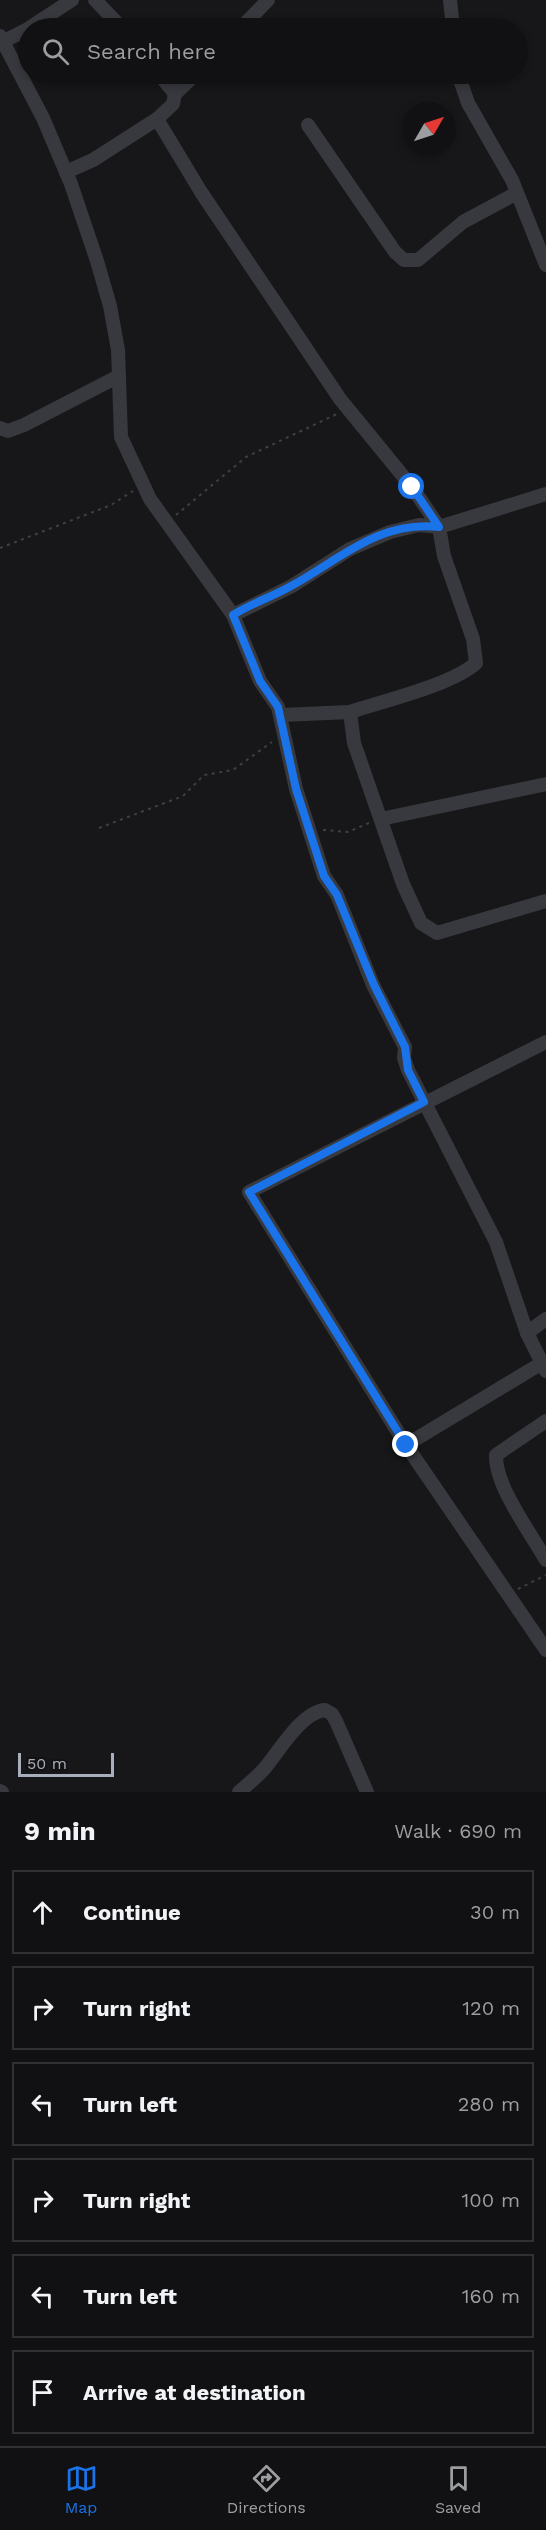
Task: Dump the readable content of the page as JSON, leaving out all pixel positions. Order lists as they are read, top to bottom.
{
  "scale_bar": "50 m",
  "north": "top right",
  "page": {
    "search": "Search here",
    "scale": "50 m",
    "heading": ["9 min", "Walk · 690 m"],
    "list": [
      ["Continue", "30 m"],
      ["Turn right", "120 m"],
      ["Turn left", "280 m"],
      ["Turn right", "100 m"],
      ["Turn left", "160 m"],
      "Arrive at destination"
    ],
    "nav": ["Map", "Directions", "Saved"]
  }
}
